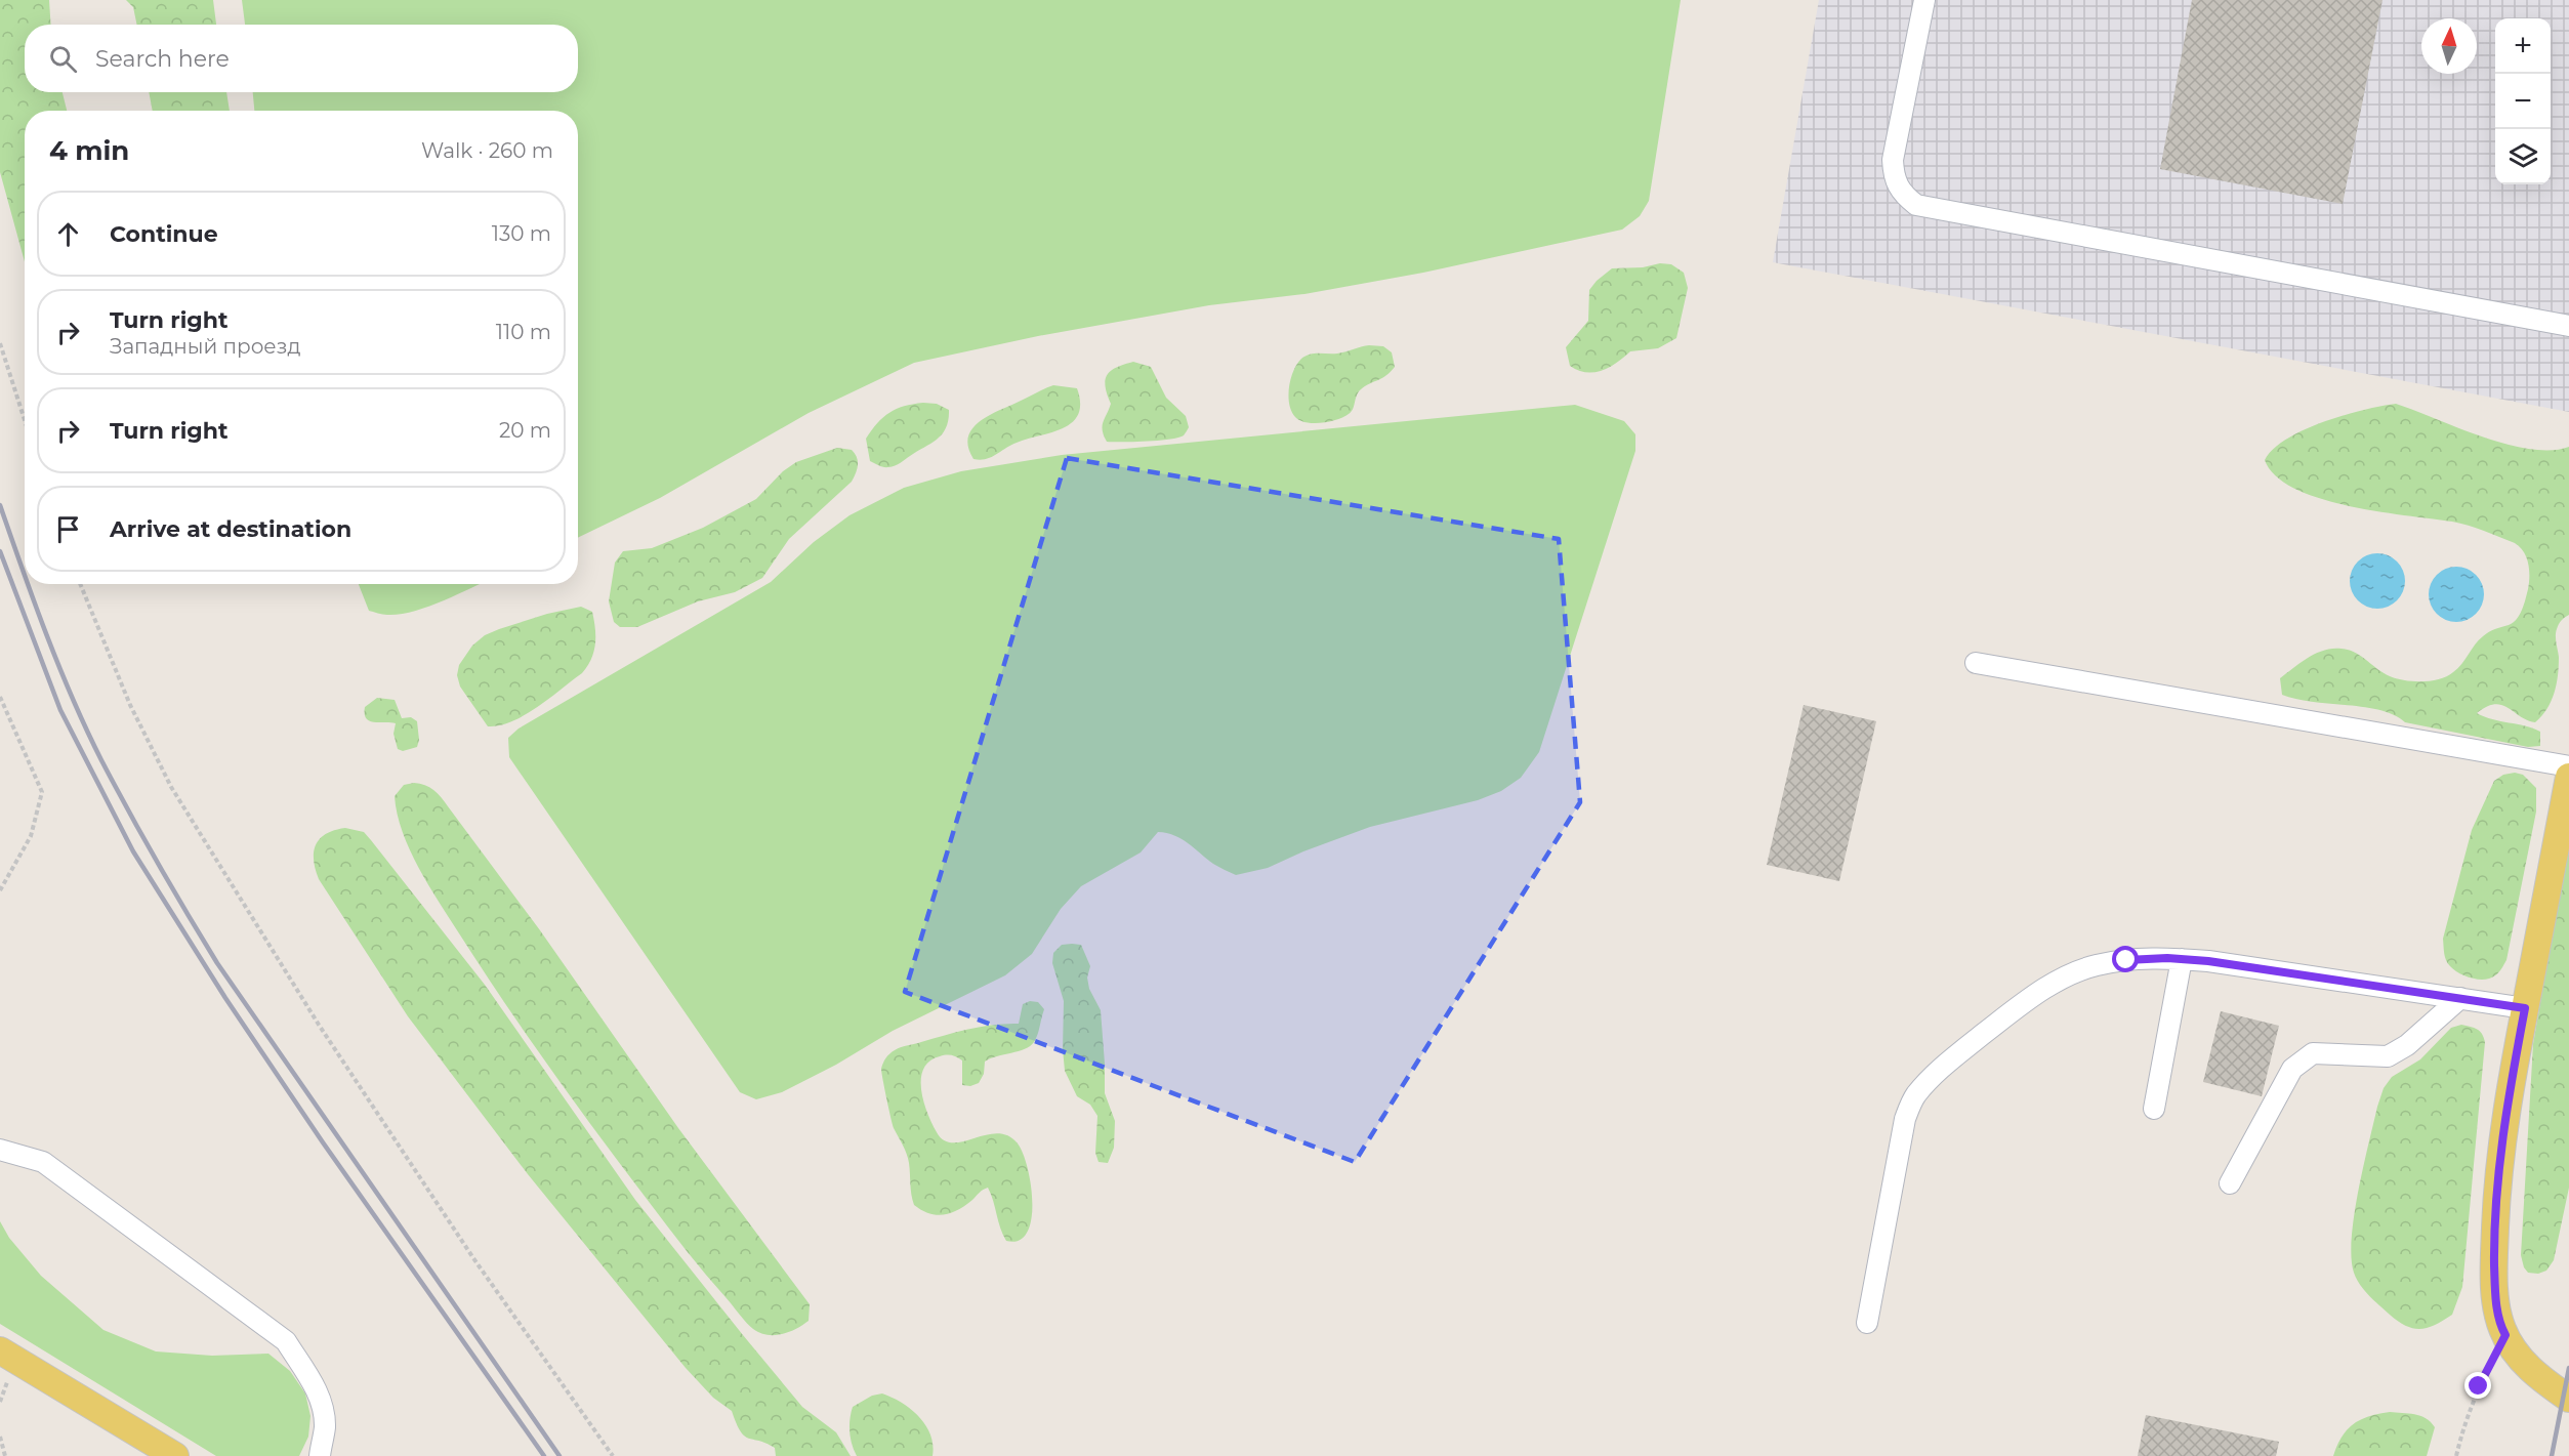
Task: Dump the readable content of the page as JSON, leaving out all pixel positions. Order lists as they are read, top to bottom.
{
  "north": "top",
  "page": {
    "map_buttons": ["+", "−"],
    "search": "Search here",
    "heading": ["4 min", "Walk · 260 m"],
    "list": [
      ["Continue", "130 m"],
      ["Turn right", "Западный проезд", "110 m"],
      ["Turn right", "20 m"],
      "Arrive at destination"
    ]
  }
}
